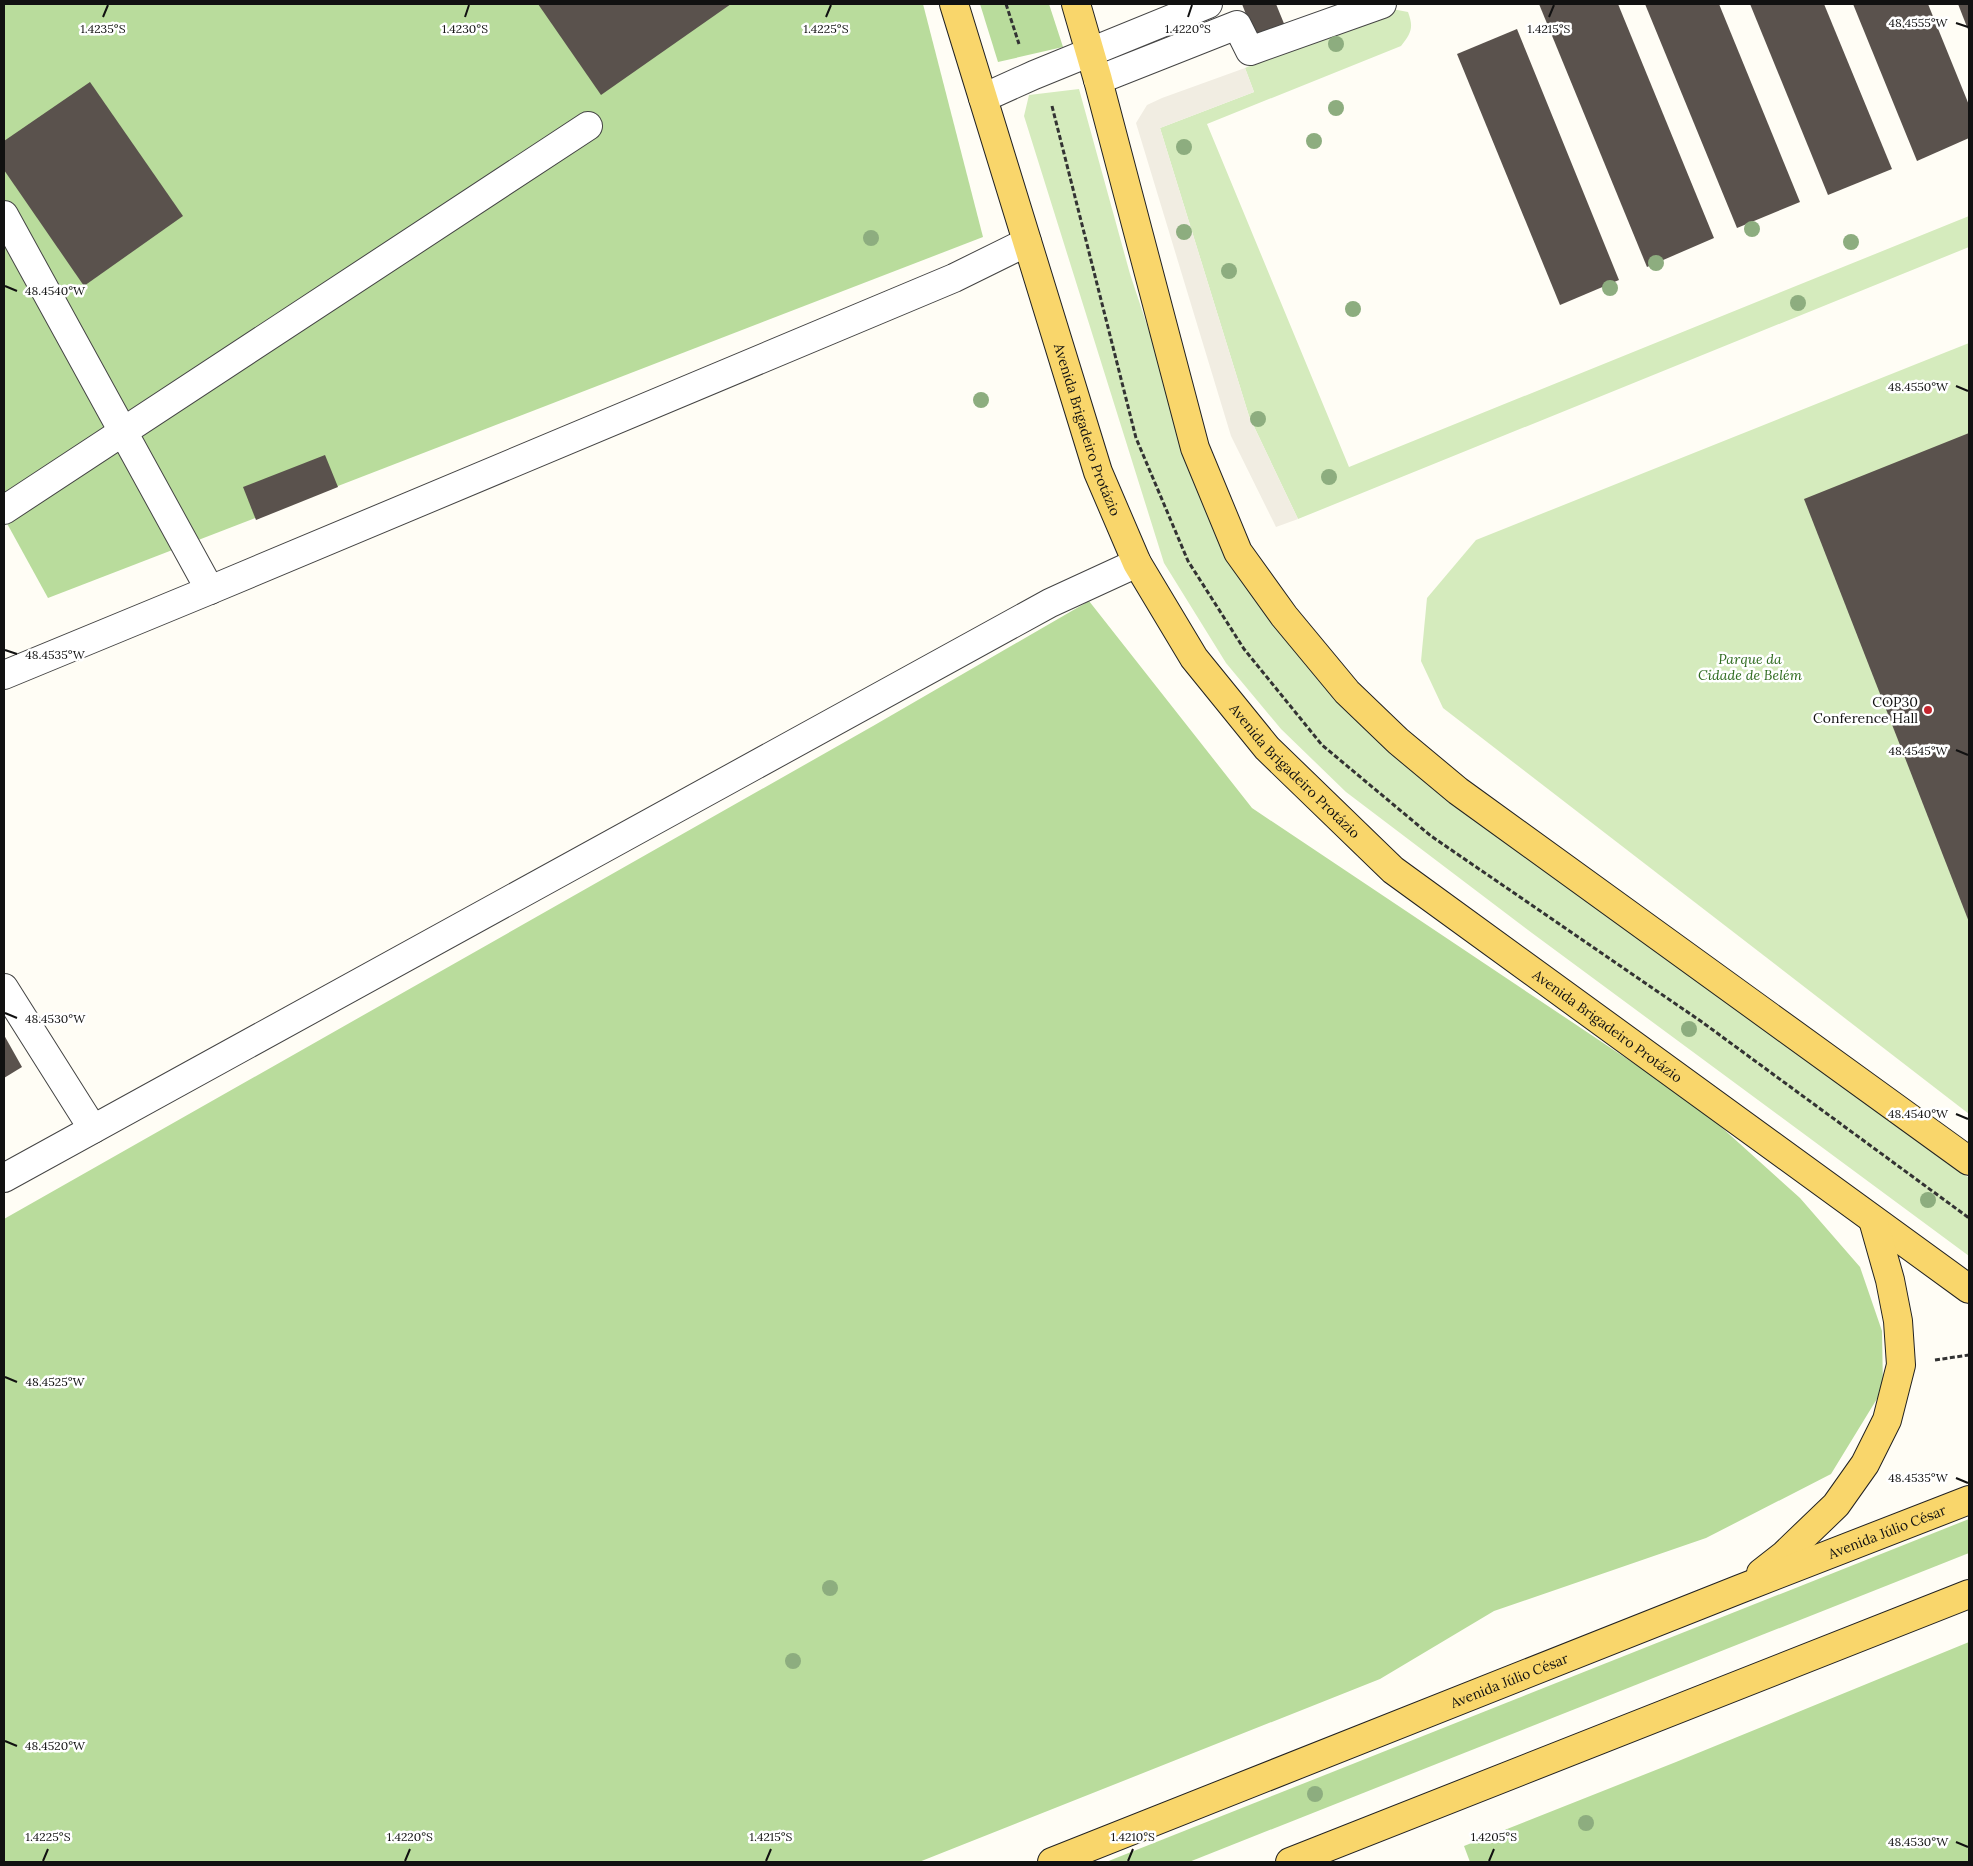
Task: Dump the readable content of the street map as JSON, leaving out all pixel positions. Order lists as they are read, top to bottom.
{
  "streets": {
    "main road": ["Avenida Brigadeiro Protázio", "Avenida Júlio César"]
  },
  "parks": ["Parque da Cidade de Belém"],
  "places": ["COP30 Conference Hall"],
  "coordinates": [
    "48.4555°W",
    "1.4235°S",
    "1.4230°S",
    "1.4225°S",
    "1.4220°S",
    "1.4215°S",
    "48.4540°W",
    "48.4550°W",
    "48.4535°W",
    "48.4545°W",
    "48.4530°W",
    "48.4525°W",
    "48.4520°W",
    "1.4210°S",
    "1.4205°S"
  ]
}
